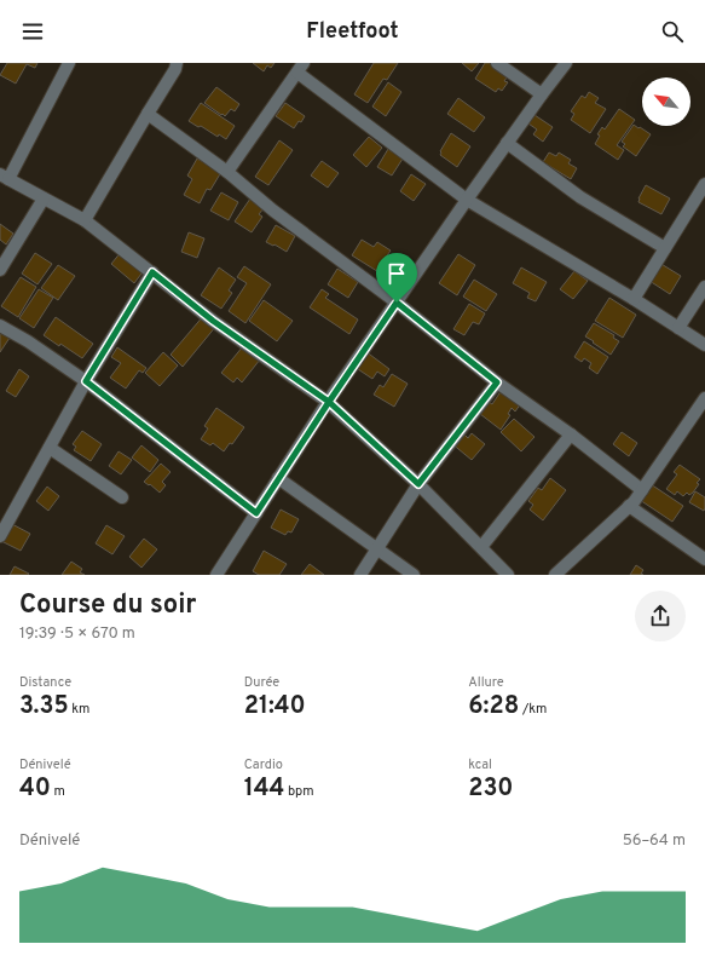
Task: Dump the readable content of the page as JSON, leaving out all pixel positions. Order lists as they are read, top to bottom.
{
  "north": "top left",
  "page": {
    "header": "Fleetfoot",
    "heading": ["Course du soir", "19:39 · 5 × 670 m"],
    "stats": [
      ["Distance", "3.35 km"],
      ["Durée", "21:40"],
      ["Allure", "6:28 /km"],
      ["Dénivelé", "40 m"],
      ["Cardio", "144 bpm"],
      ["kcal", "230"]
    ],
    "chart": ["Dénivelé", "56–64 m"]
  }
}
